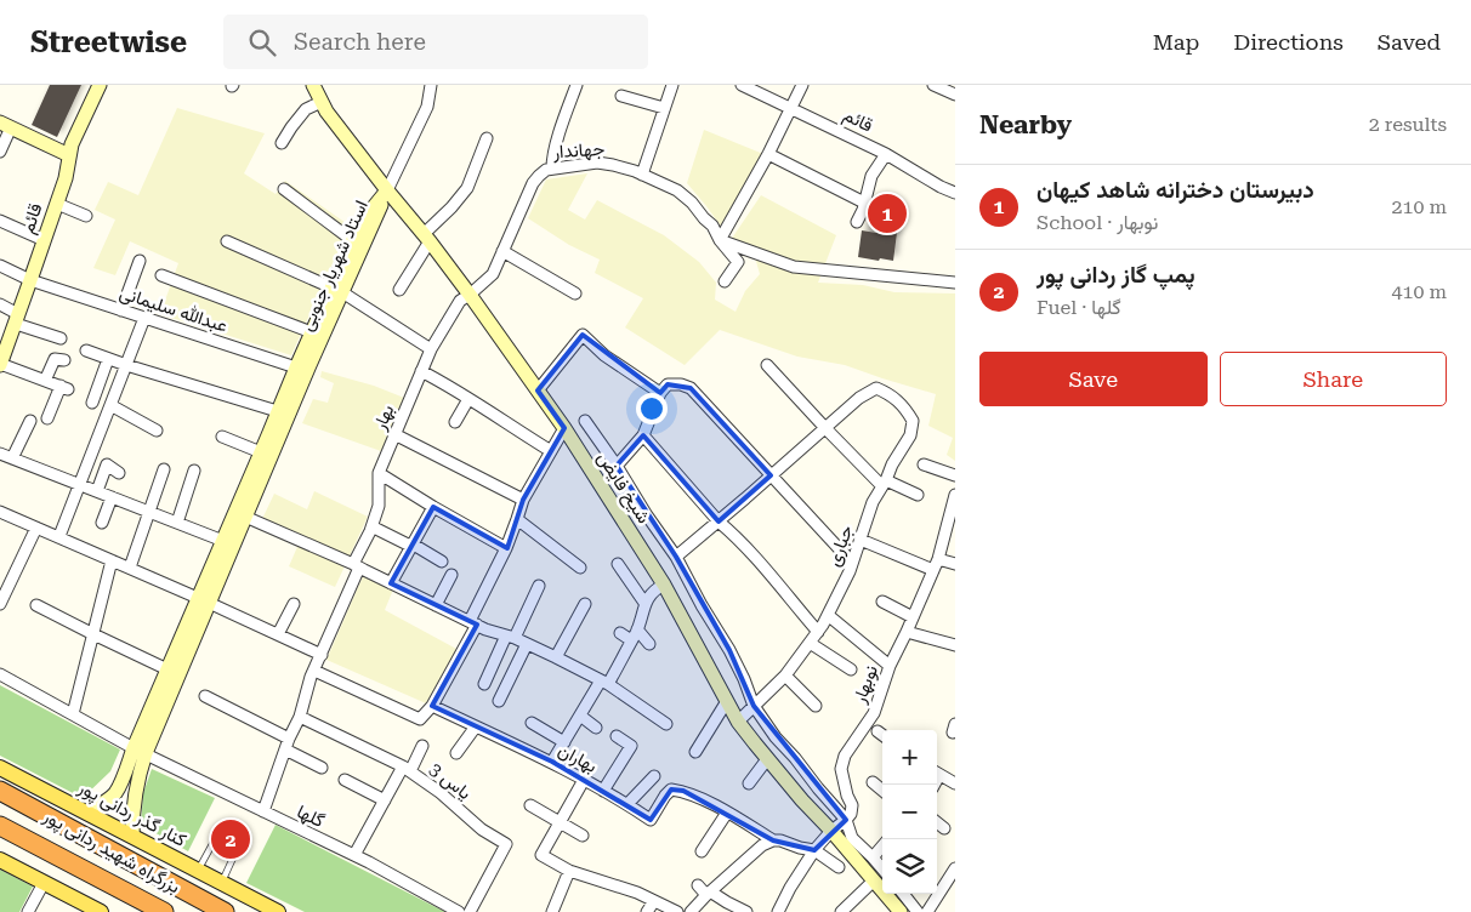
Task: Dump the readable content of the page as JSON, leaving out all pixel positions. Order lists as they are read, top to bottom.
{
  "streets": {
    "highway": ["بزرگراه شهید ردانی پور"],
    "main road": ["کنار گذر ردانی پور"],
    "street": [
      "قائم",
      "جهاندار",
      "استاد شهریار جنوبی",
      "عبدالله سلیمانی",
      "بهار",
      "شیخ فایض",
      "جباری",
      "نوبهار",
      "بهاران",
      "یاس 3",
      "گلها"
    ]
  },
  "crossings": [
    ["قائم", "عبدالله سلیمانی"],
    ["جهاندار", "بهار"],
    ["جهاندار", "شیخ فایض"],
    ["استاد شهریار جنوبی", "عبدالله سلیمانی"],
    ["استاد شهریار جنوبی", "شیخ فایض"],
    ["استاد شهریار جنوبی", "کنار گذر ردانی پور"],
    ["استاد شهریار جنوبی", "گلها"],
    ["بهار", "شیخ فایض"],
    ["بهار", "یاس 3"],
    ["بهار", "گلها"],
    ["شیخ فایض", "جباری"],
    ["شیخ فایض", "نوبهار"]
  ],
  "page": {
    "header": "Streetwise",
    "search": "Search here",
    "nav": ["Map", "Directions", "Saved"],
    "heading": ["Nearby", "2 results"],
    "list": [
      {
        "mark": "1",
        "name": "دبیرستان دخترانه شاهد کیهان",
        "note": "School · نوبهار",
        "value": "210 m"
      },
      {
        "mark": "2",
        "name": "پمپ گاز ردانی پور",
        "note": "Fuel · گلها",
        "value": "410 m"
      }
    ],
    "pins": ["1", "2"],
    "buttons": ["Save", "Share"],
    "map_buttons": ["+", "−"]
  }
}
